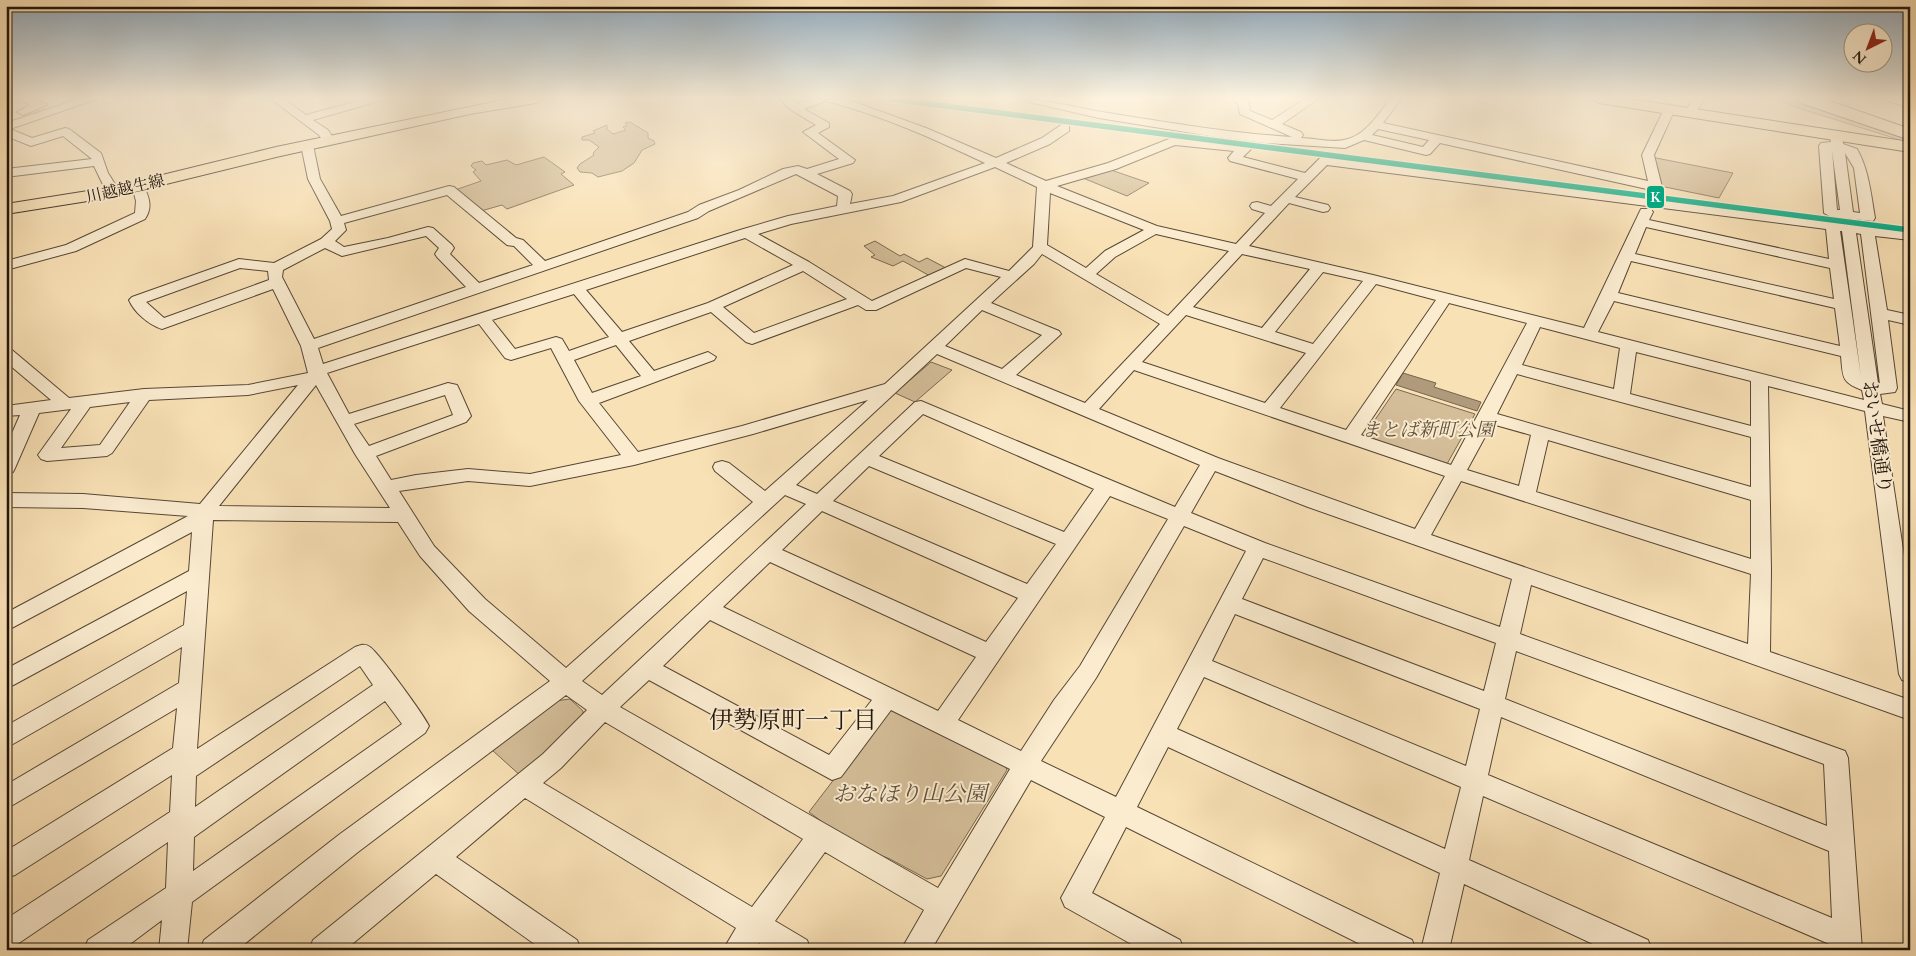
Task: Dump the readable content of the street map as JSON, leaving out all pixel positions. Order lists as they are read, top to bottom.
{
  "streets": {
    "main road": ["川越越生線"],
    "street": ["おいせ橋通り"]
  },
  "districts": ["伊勢原町一丁目"],
  "parks": ["まとば新町公園", "おなほり山公園"],
  "lines": ["transit line K"],
  "north": "bottom left"
}
